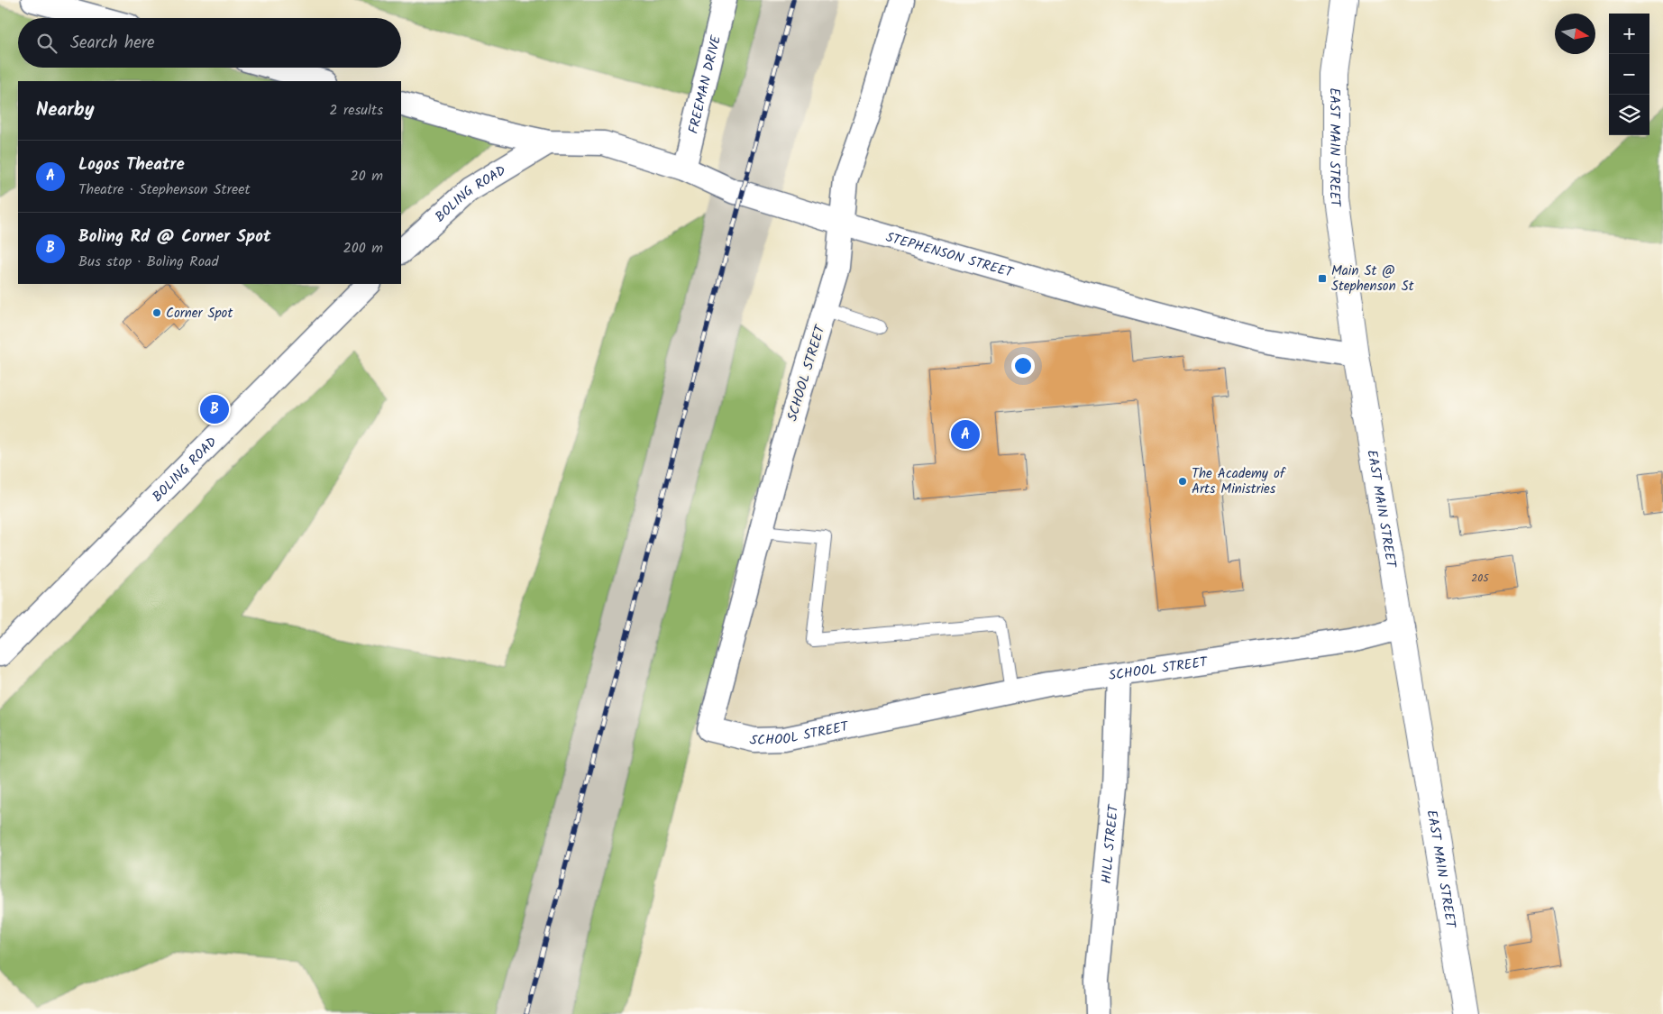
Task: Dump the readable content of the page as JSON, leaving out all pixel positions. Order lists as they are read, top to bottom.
{
  "streets": {
    "street": [
      "FREEMAN DRIVE",
      "EAST MAIN STREET",
      "BOLING ROAD",
      "STEPHENSON STREET",
      "SCHOOL STREET",
      "HILL STREET"
    ]
  },
  "crossings": [
    ["FREEMAN DRIVE", "STEPHENSON STREET"],
    ["EAST MAIN STREET", "STEPHENSON STREET"],
    ["EAST MAIN STREET", "SCHOOL STREET"],
    ["BOLING ROAD", "STEPHENSON STREET"],
    ["STEPHENSON STREET", "SCHOOL STREET"],
    ["SCHOOL STREET", "HILL STREET"]
  ],
  "places": {
    "transit": ["Main St @ Stephenson St"],
    "other": ["Corner Spot", "The Academy of Arts Ministries"]
  },
  "house_numbers": ["205"],
  "north": "right",
  "page": {
    "map_buttons": ["+", "−"],
    "search": "Search here",
    "heading": ["Nearby", "2 results"],
    "list": [
      {
        "mark": "A",
        "name": "Logos Theatre",
        "note": "Theatre · Stephenson Street",
        "value": "20 m"
      },
      {
        "mark": "B",
        "name": "Boling Rd @ Corner Spot",
        "note": "Bus stop · Boling Road",
        "value": "200 m"
      }
    ],
    "pins": ["B", "A"]
  }
}
